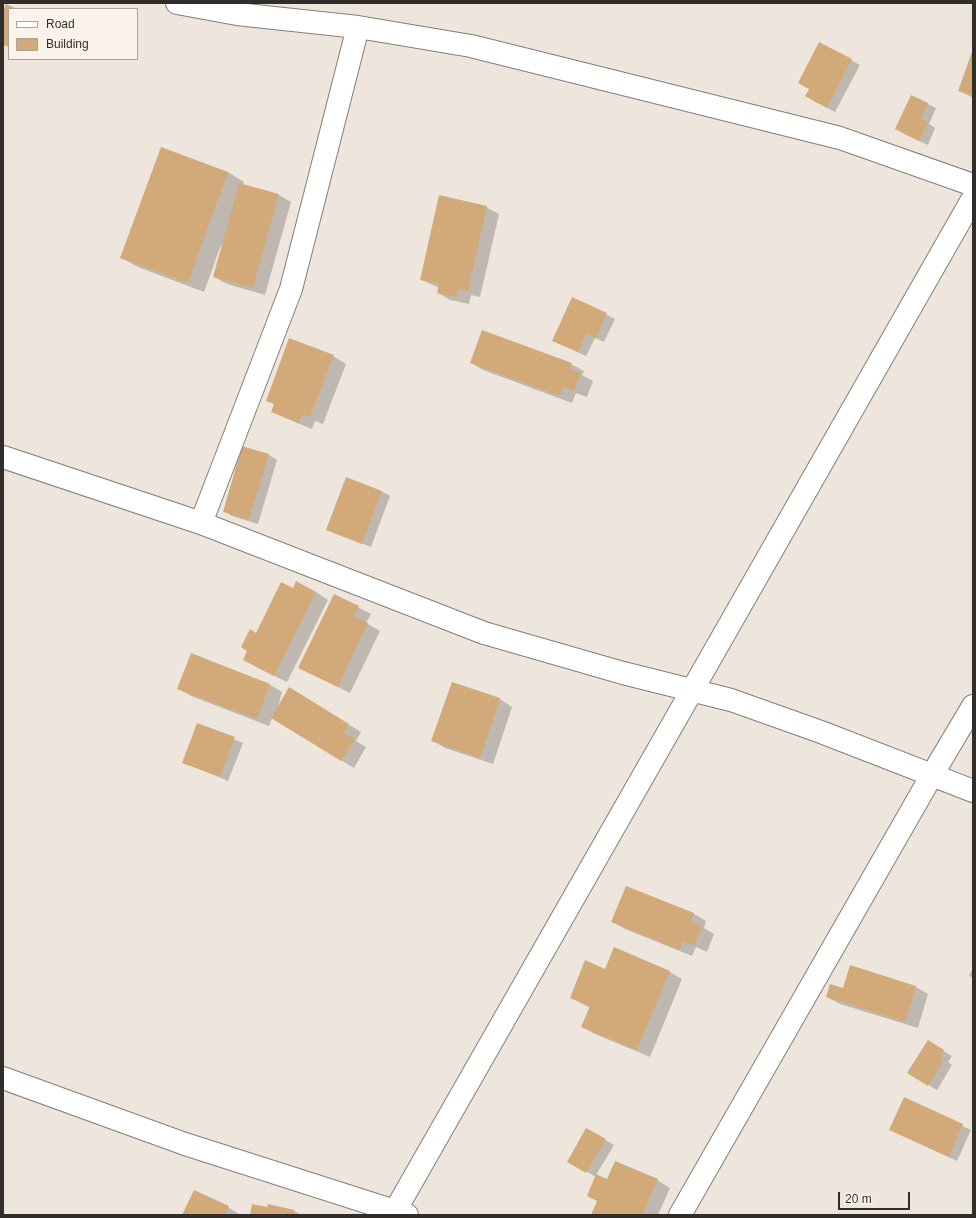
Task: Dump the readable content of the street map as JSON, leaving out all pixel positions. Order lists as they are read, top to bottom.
{
  "legend": ["Road", "Building"],
  "scale_bar": "20 m"
}
